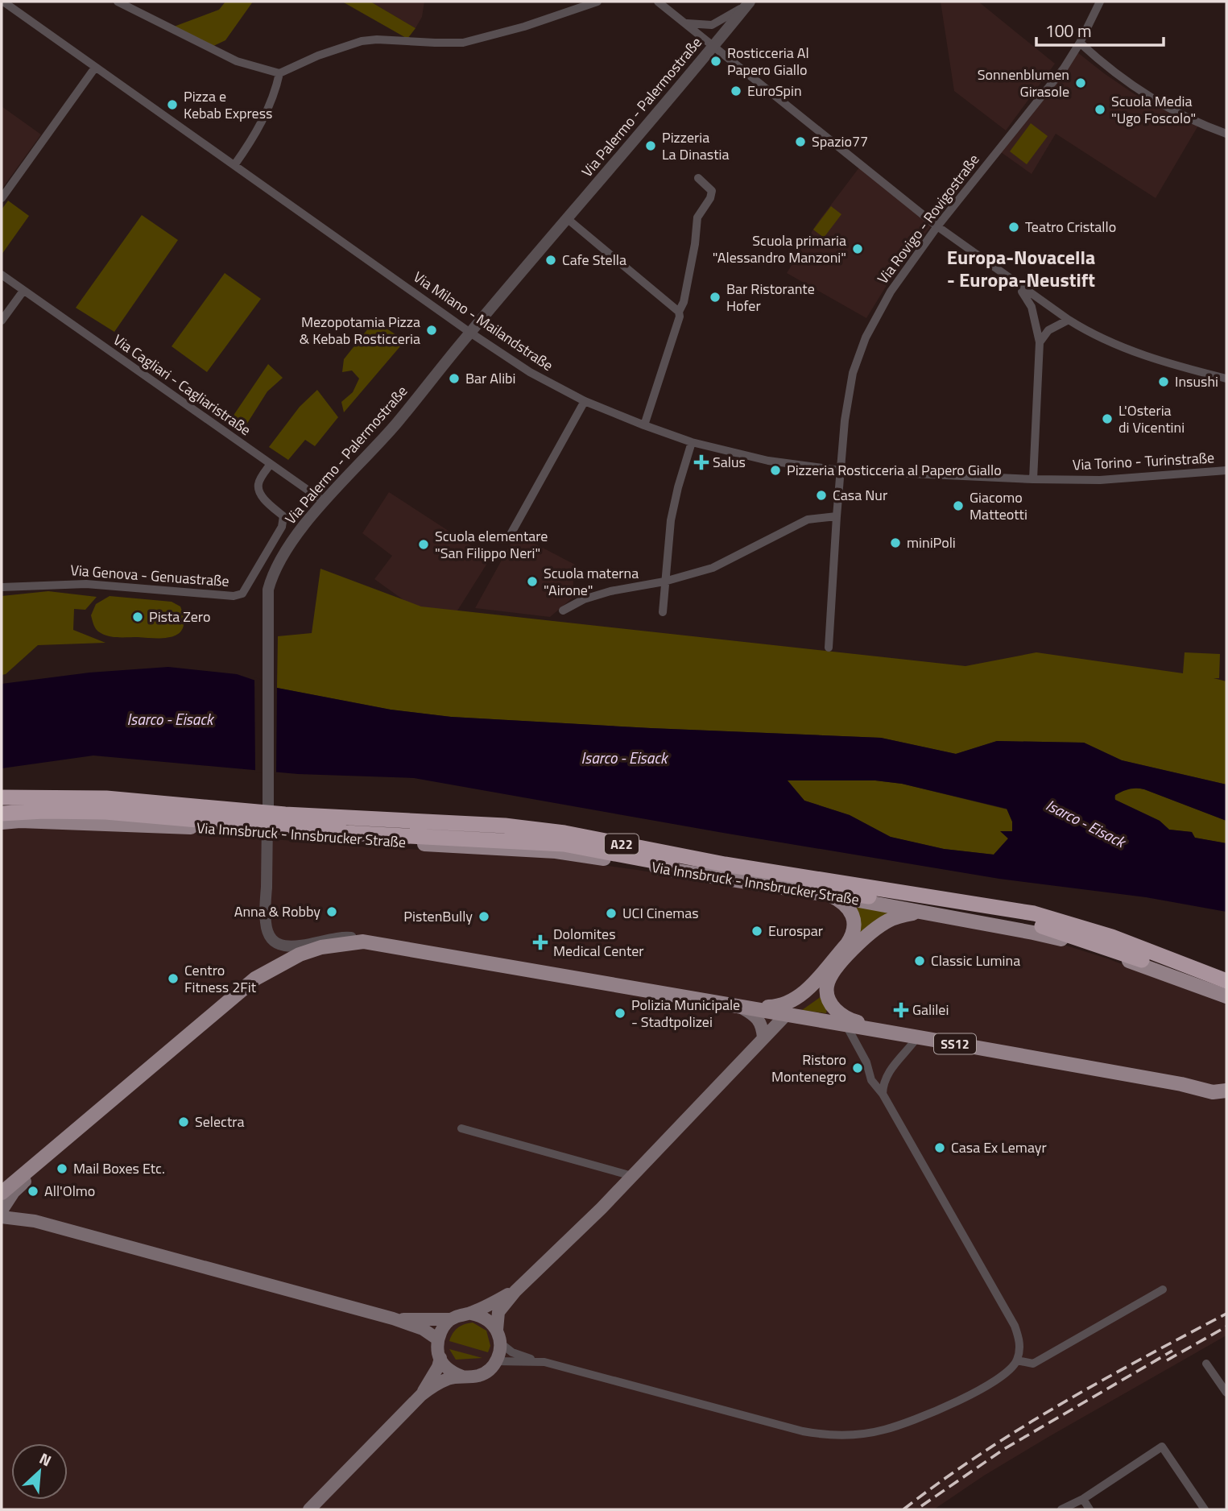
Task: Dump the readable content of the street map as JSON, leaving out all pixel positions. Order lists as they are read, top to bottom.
{
  "streets": {
    "highway": ["A22"],
    "main road": ["Via Innsbruck - Innsbrucker Straße", "SS12"],
    "street": [
      "Via Palermo - Palermostraße",
      "Via Rovigo - Rovigostraße",
      "Via Milano - Mailandstraße",
      "Via Cagliari - Cagliaristraße",
      "Via Torino - Turinstraße",
      "Via Genova - Genuastraße"
    ]
  },
  "crossings": [
    ["Via Palermo - Palermostraße", "Via Milano - Mailandstraße"],
    ["Via Palermo - Palermostraße", "Via Cagliari - Cagliaristraße"],
    ["Via Palermo - Palermostraße", "SS12"],
    ["Via Rovigo - Rovigostraße", "Via Milano - Mailandstraße"],
    ["Via Milano - Mailandstraße", "Via Torino - Turinstraße"],
    ["Via Cagliari - Cagliaristraße", "Via Genova - Genuastraße"]
  ],
  "districts": ["Europa-Novacella - Europa-Neustift"],
  "water": ["Isarco - Eisack"],
  "places": {
    "other": [
      "Rosticceria Al Papero Giallo",
      "Sonnenblumen Girasole",
      "EuroSpin",
      "Pizza e Kebab Express",
      "Scuola Media \"Ugo Foscolo\"",
      "Spazio77",
      "Pizzeria La Dinastia",
      "Teatro Cristallo",
      "Scuola primaria \"Alessandro Manzoni\"",
      "Cafe Stella",
      "Bar Ristorante Hofer",
      "Mezopotamia Pizza & Kebab Rosticceria",
      "Bar Alibi",
      "Insushi",
      "L'Osteria di Vicentini",
      "Pizzeria Rosticceria al Papero Giallo",
      "Casa Nur",
      "Giacomo Matteotti",
      "miniPoli",
      "Scuola elementare \"San Filippo Neri\"",
      "Scuola materna \"Airone\"",
      "Pista Zero",
      "Anna & Robby",
      "UCI Cinemas",
      "PistenBully",
      "Eurospar",
      "Classic Lumina",
      "Centro Fitness 2Fit",
      "Polizia Municipale - Stadtpolizei",
      "Ristoro Montenegro",
      "Selectra",
      "Casa Ex Lemayr",
      "Mail Boxes Etc.",
      "All'Olmo"
    ],
    "health": ["Salus", "Dolomites Medical Center", "Galilei"]
  },
  "scale_bar": "100 m",
  "north": "top right"
}
